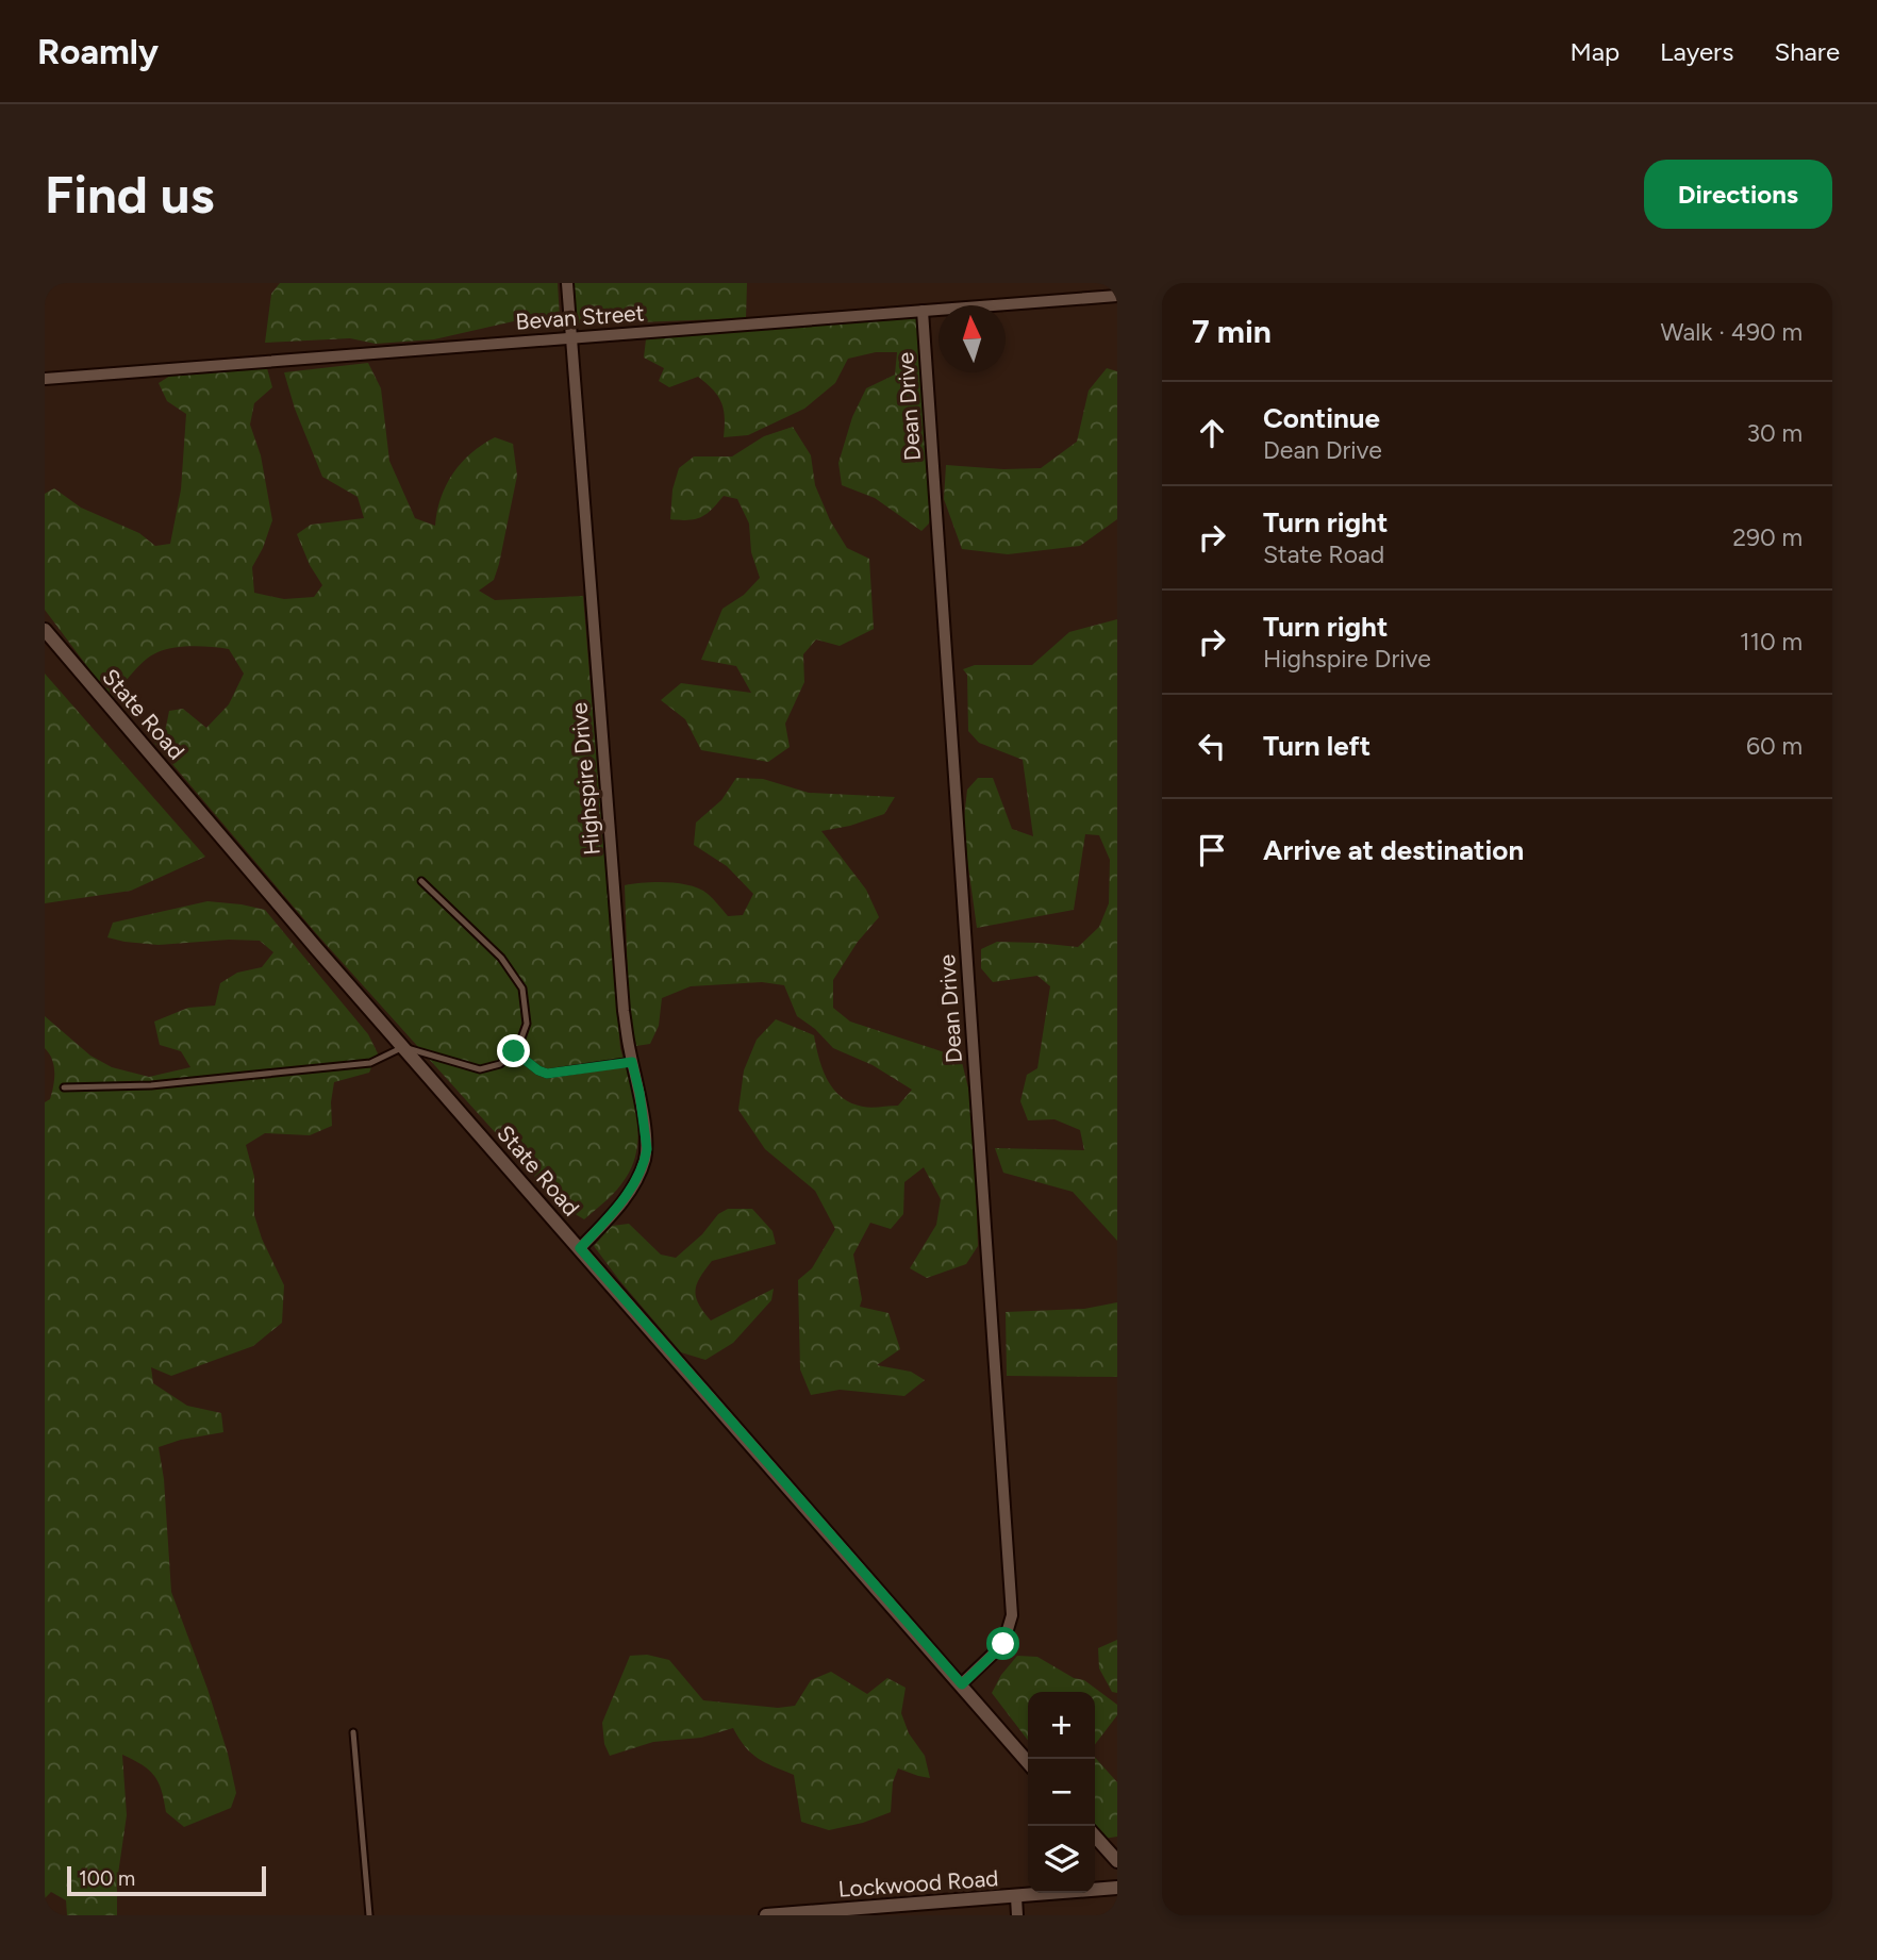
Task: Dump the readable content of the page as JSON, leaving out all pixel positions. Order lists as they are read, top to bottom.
{
  "streets": {
    "street": [
      "Bevan Street",
      "Dean Drive",
      "State Road",
      "Highspire Drive",
      "Lockwood Road"
    ]
  },
  "crossings": [
    ["Bevan Street", "Dean Drive"],
    ["Bevan Street", "Highspire Drive"],
    ["Dean Drive", "State Road"],
    ["State Road", "Highspire Drive"]
  ],
  "scale_bar": "100 m",
  "north": "top",
  "page": {
    "header": "Roamly",
    "nav": ["Map", "Layers", "Share"],
    "buttons": "Directions",
    "title": "Find us",
    "heading": ["7 min", "Walk · 490 m"],
    "list": [
      ["Continue", "Dean Drive", "30 m"],
      ["Turn right", "State Road", "290 m"],
      ["Turn right", "Highspire Drive", "110 m"],
      ["Turn left", "60 m"],
      "Arrive at destination"
    ],
    "map_buttons": ["+", "−"],
    "scale": "100 m"
  }
}
